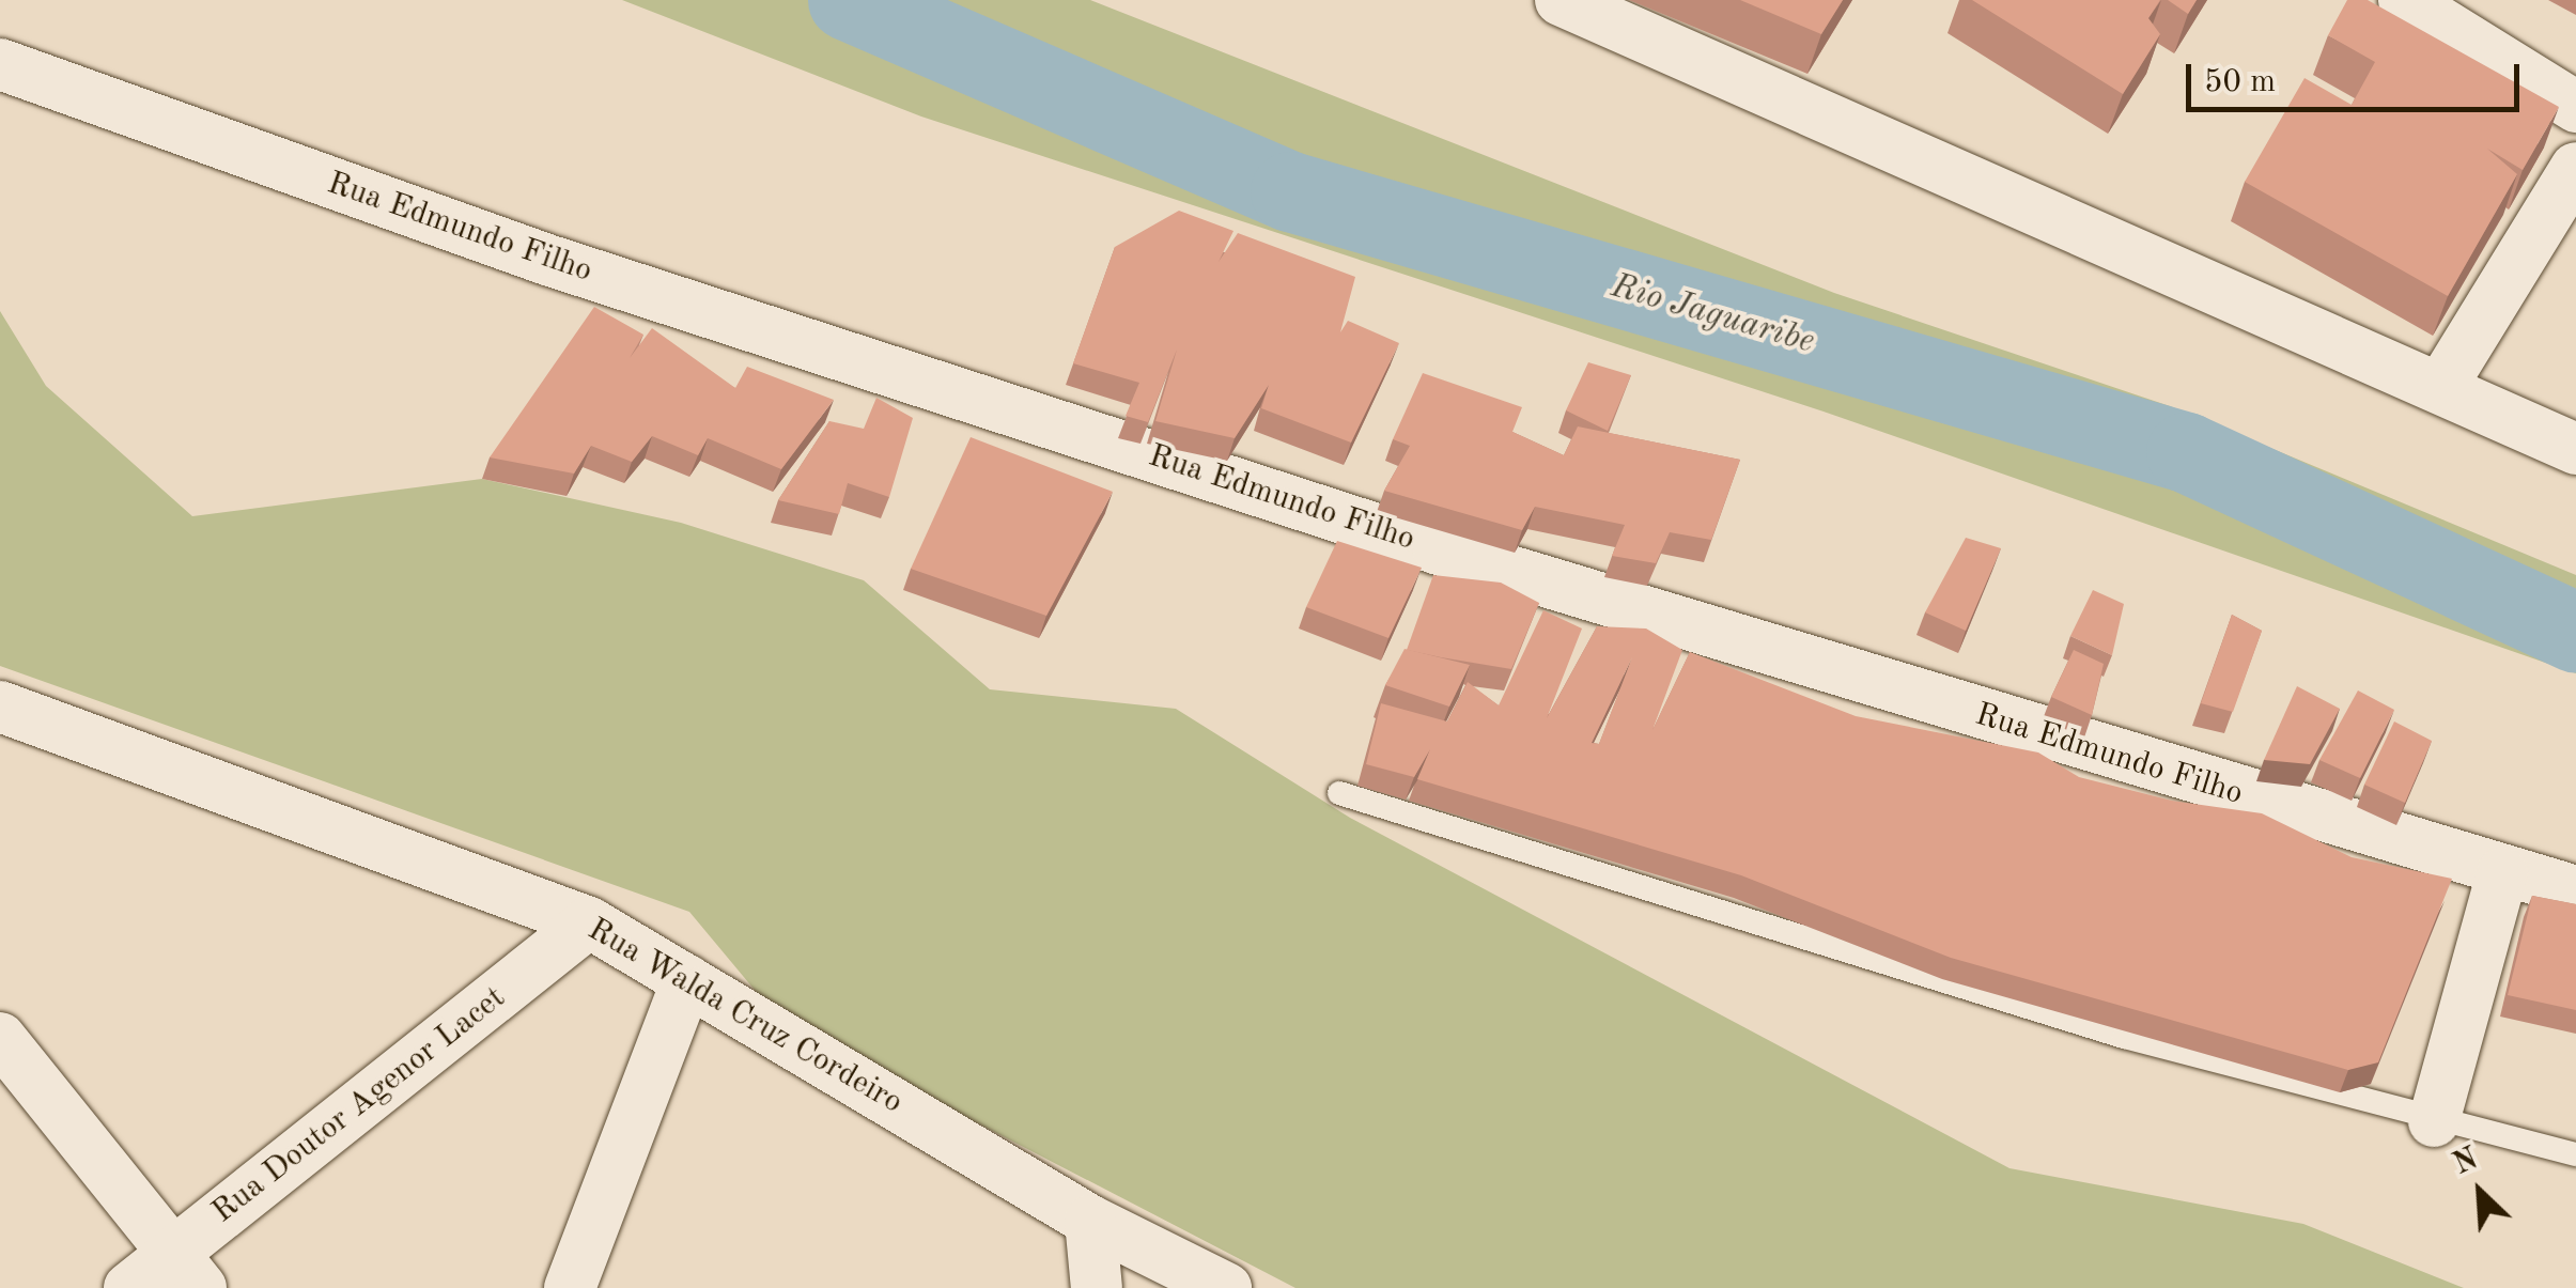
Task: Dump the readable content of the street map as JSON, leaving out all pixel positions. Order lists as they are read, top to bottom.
{
  "streets": {
    "street": ["Rua Edmundo Filho", "Rua Walda Cruz Cordeiro", "Rua Doutor Agenor Lacet"]
  },
  "crossings": [
    ["Rua Walda Cruz Cordeiro", "Rua Doutor Agenor Lacet"]
  ],
  "water": ["Rio Jaguaribe"],
  "scale_bar": "50 m",
  "north": "top left"
}
